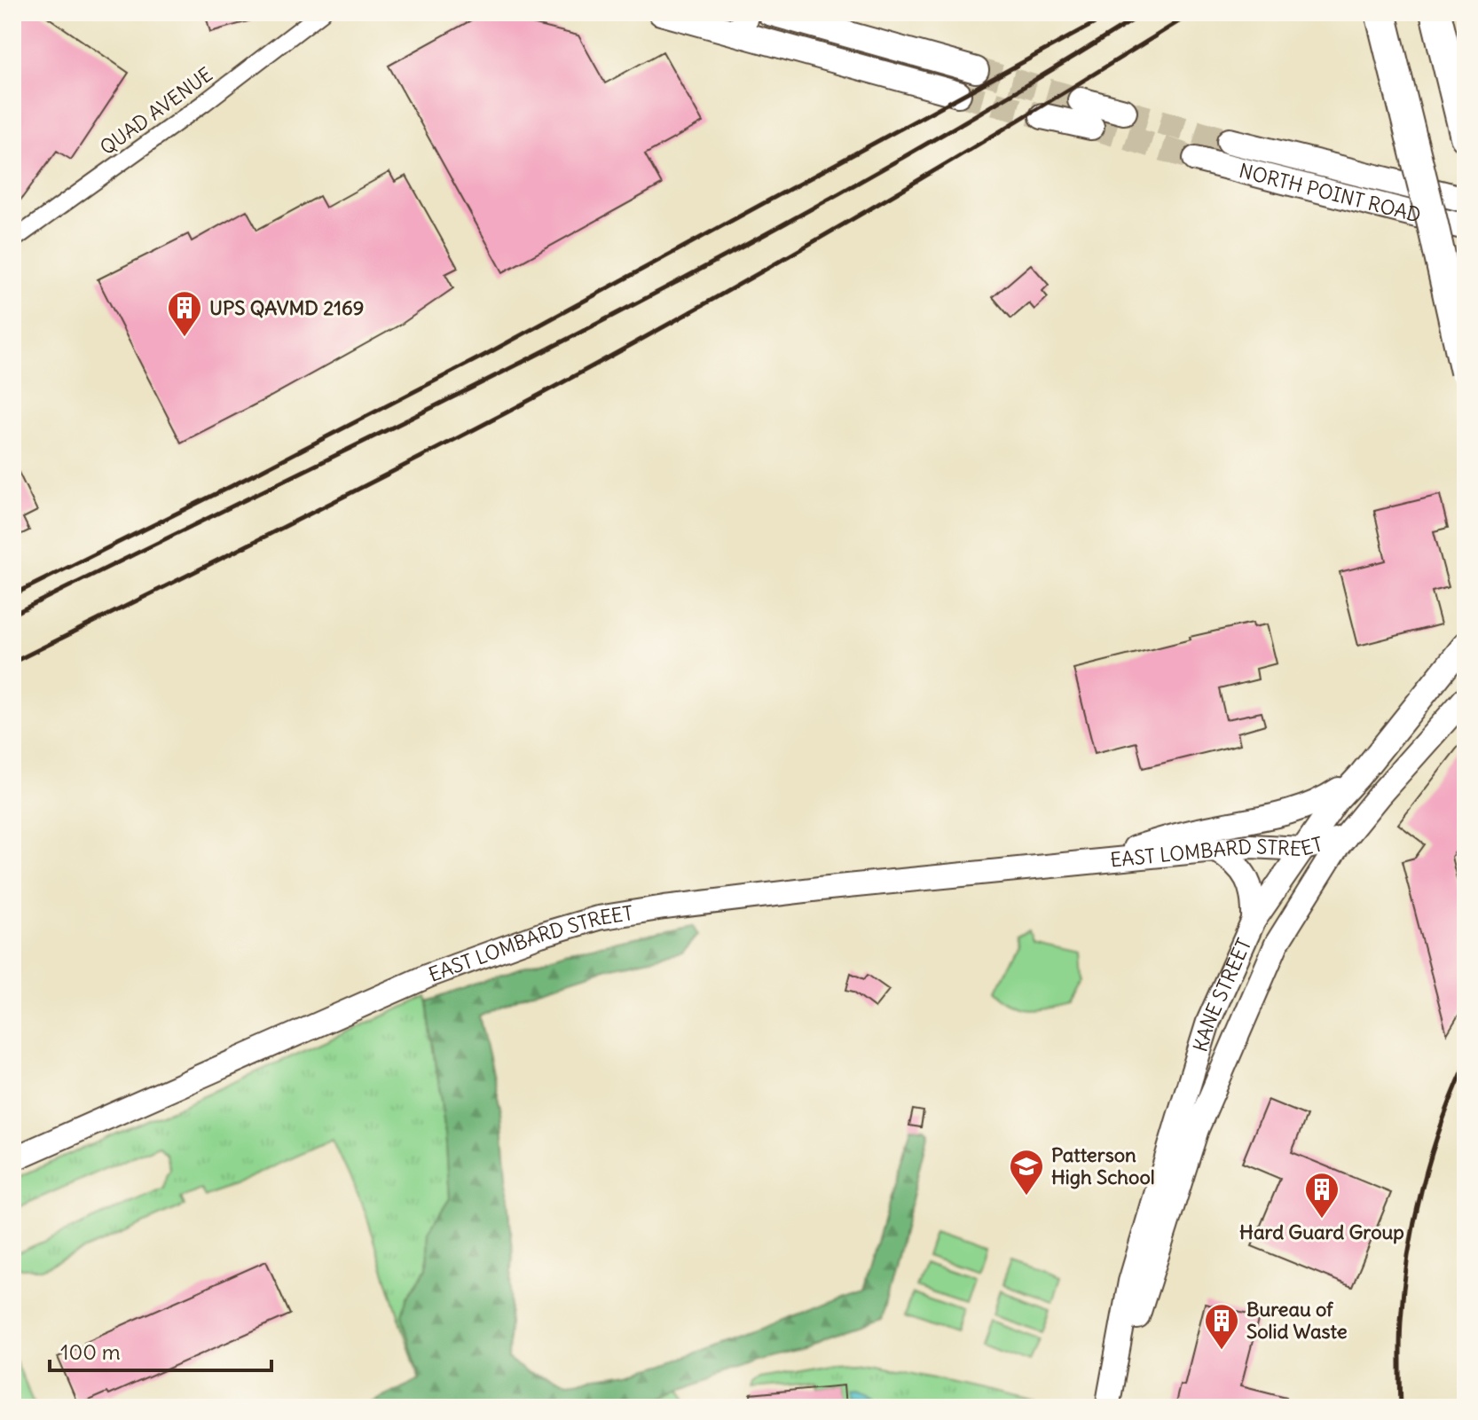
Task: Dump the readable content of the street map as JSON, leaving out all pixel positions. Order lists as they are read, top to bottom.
{
  "streets": {
    "main road": ["NORTH POINT ROAD", "EAST LOMBARD STREET", "KANE STREET"],
    "street": ["QUAD AVENUE"]
  },
  "crossings": [
    ["EAST LOMBARD STREET", "KANE STREET"]
  ],
  "places": {
    "building": ["UPS QAVMD 2169", "Hard Guard Group", "Bureau of Solid Waste"],
    "school or university": ["Patterson High School"]
  },
  "scale_bar": "100 m"
}
